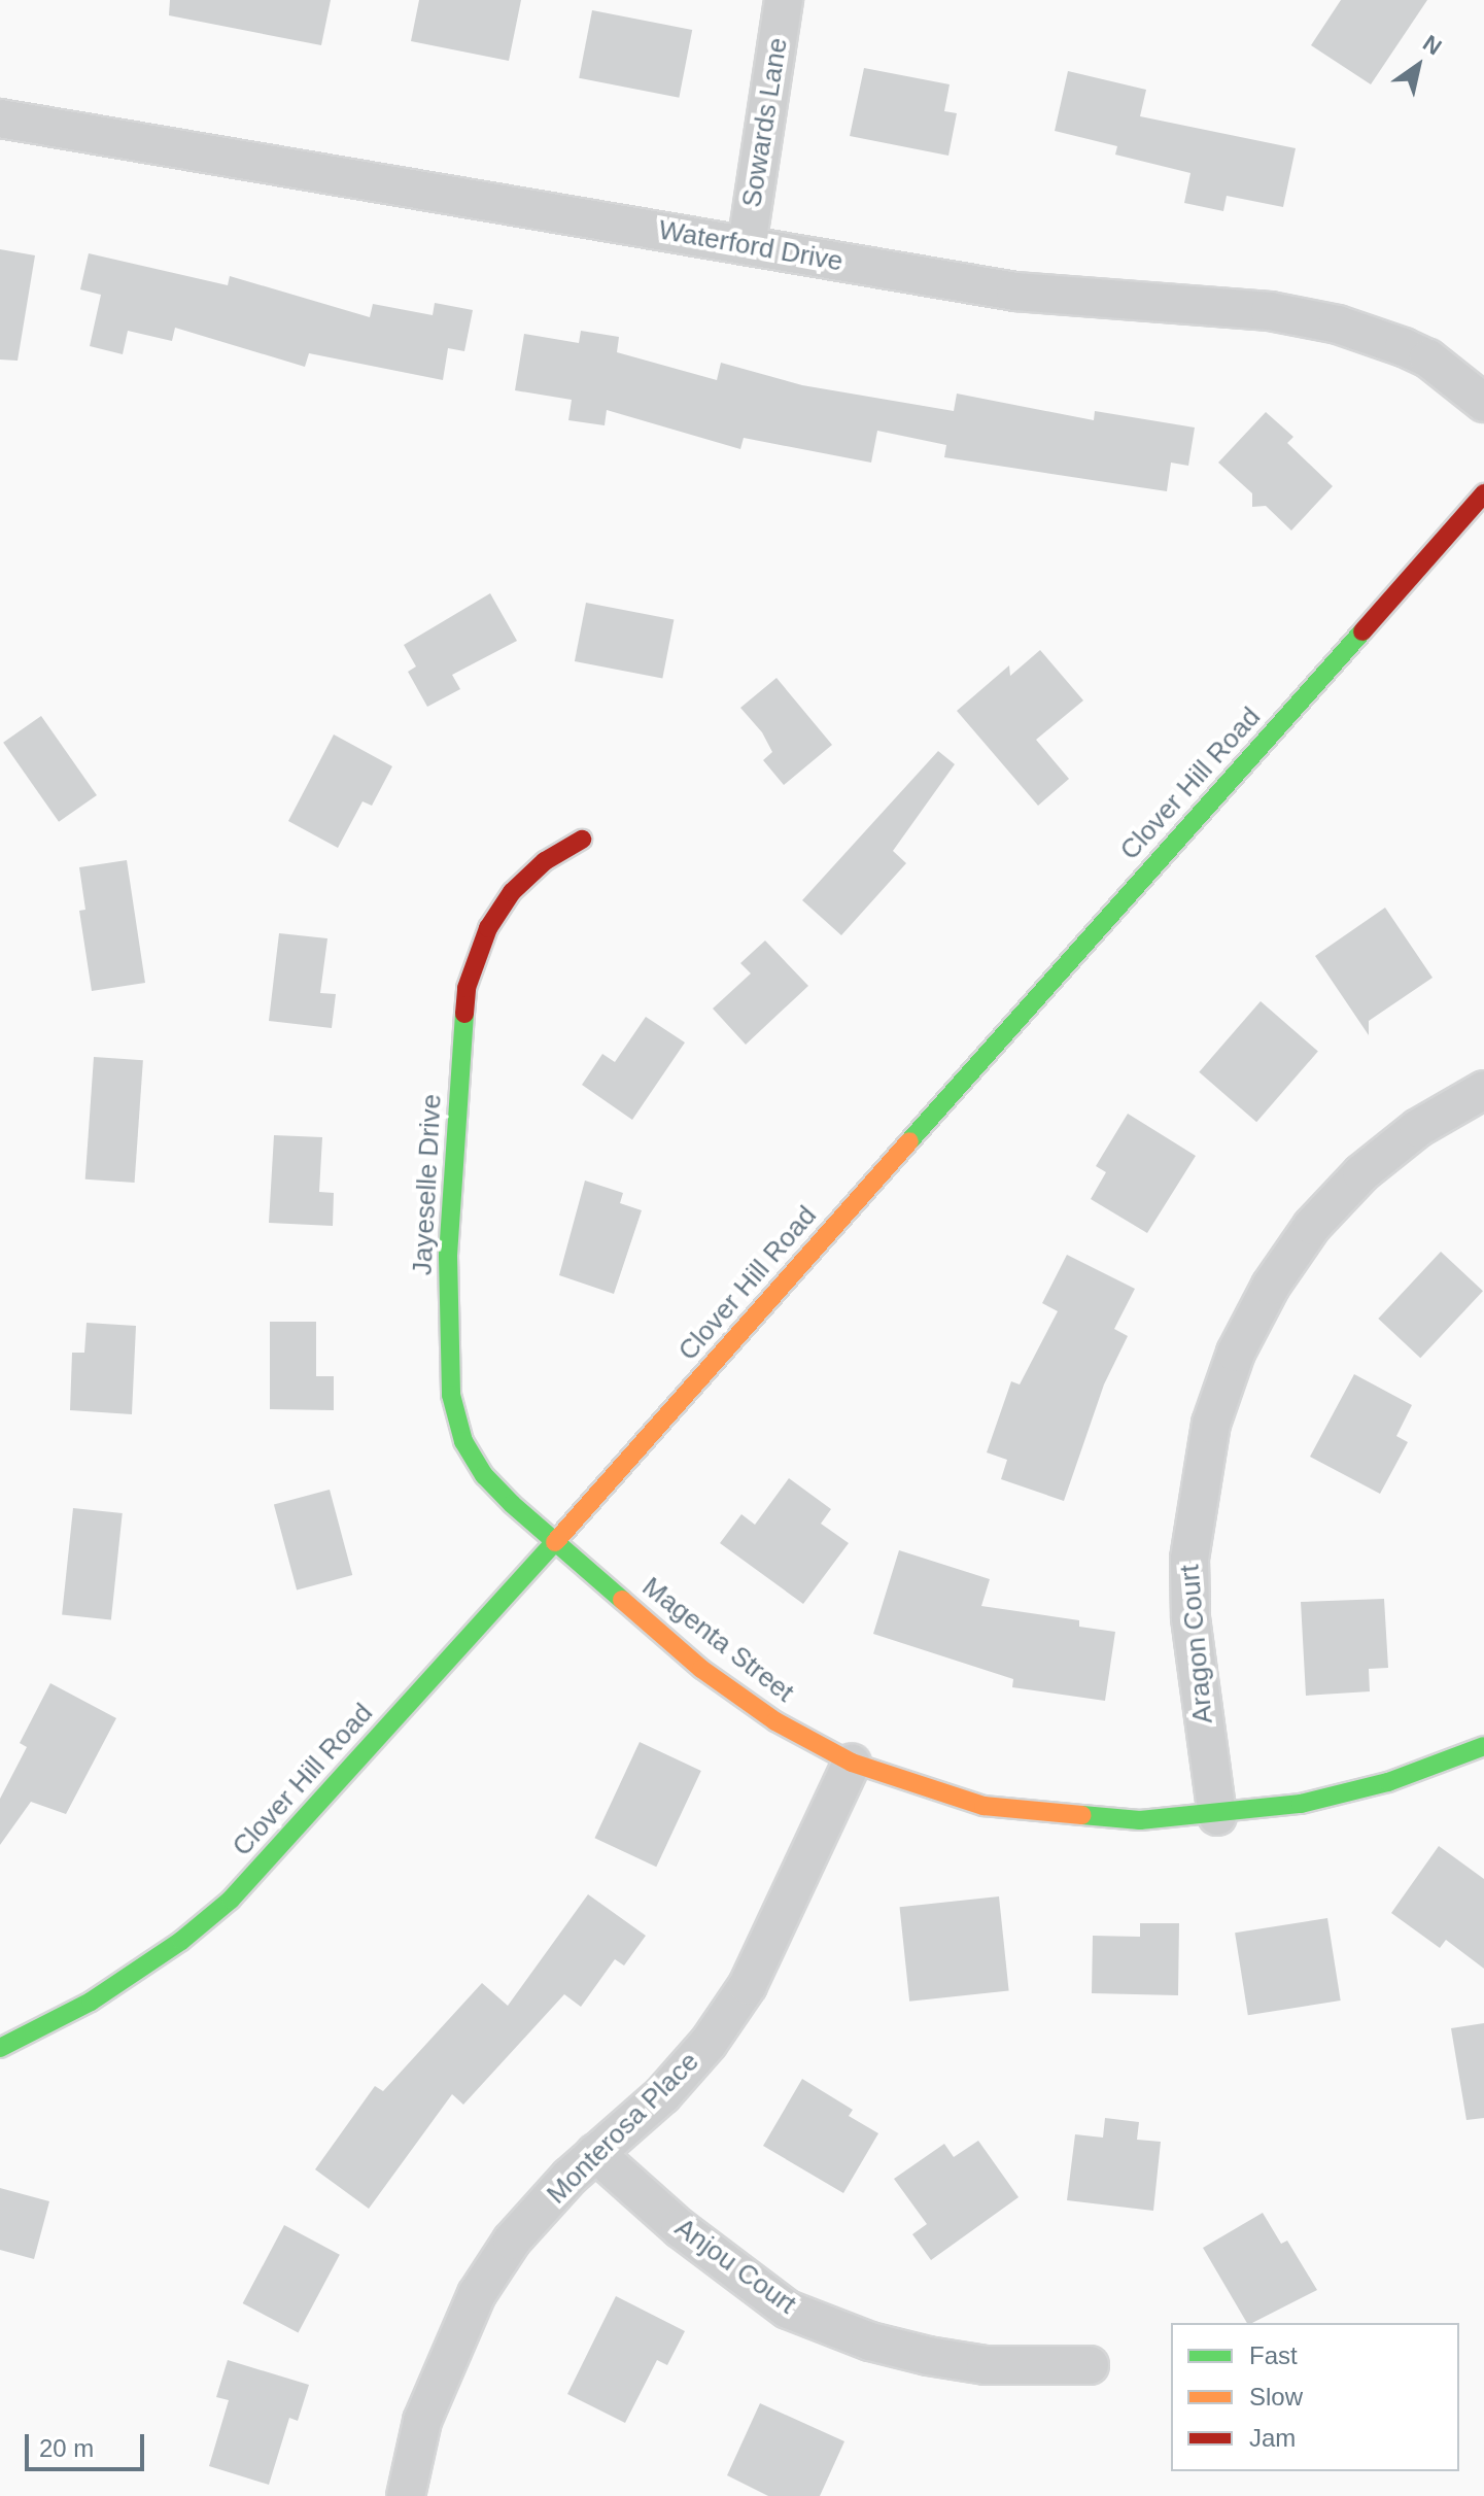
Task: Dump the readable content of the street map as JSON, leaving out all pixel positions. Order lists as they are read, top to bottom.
{
  "streets": {
    "street": [
      "Sowards Lane",
      "Waterford Drive",
      "Clover Hill Road",
      "Jayeselle Drive",
      "Magenta Street",
      "Aragon Court",
      "Monterosa Place",
      "Anjou Court"
    ]
  },
  "crossings": [
    ["Sowards Lane", "Waterford Drive"],
    ["Clover Hill Road", "Jayeselle Drive"],
    ["Clover Hill Road", "Magenta Street"],
    ["Jayeselle Drive", "Magenta Street"],
    ["Magenta Street", "Aragon Court"],
    ["Magenta Street", "Monterosa Place"],
    ["Monterosa Place", "Anjou Court"]
  ],
  "legend": ["Fast", "Slow", "Jam"],
  "scale_bar": "20 m",
  "north": "top right"
}
